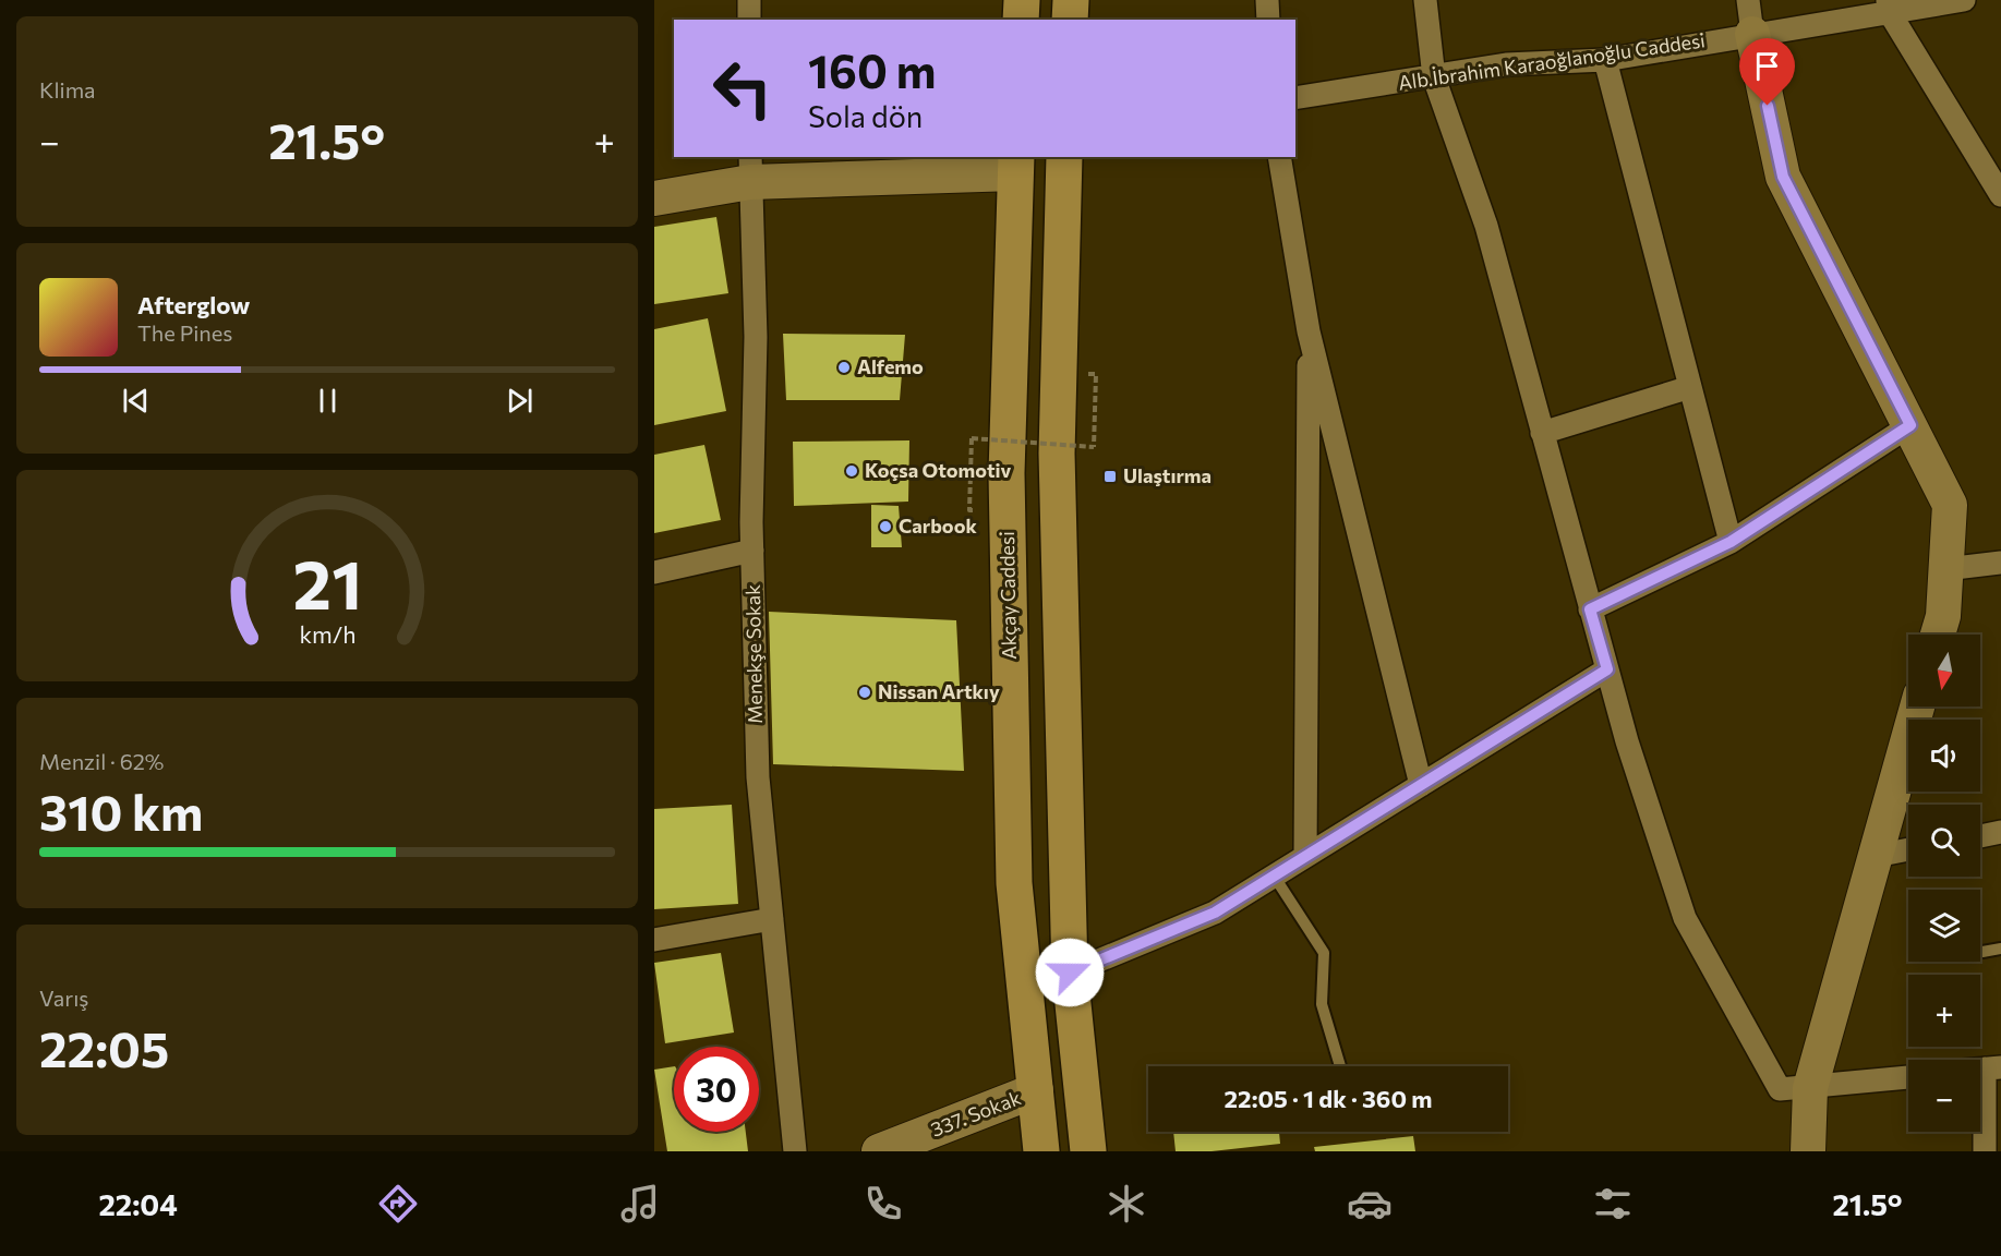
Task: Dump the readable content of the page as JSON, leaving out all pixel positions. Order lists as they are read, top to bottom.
{
  "streets": {
    "highway": ["Akçay Caddesi"],
    "street": ["Alb.İbrahim Karaoğlanoğlu Caddesi", "Menekşe Sokak", "337. Sokak"]
  },
  "crossings": [
    ["Akçay Caddesi", "337. Sokak"]
  ],
  "places": {
    "other": [
      "Alfemo",
      "Koçsa Otomotiv",
      "Carbook",
      "Nissan Artkıy"
    ],
    "transit": ["Ulaştırma"]
  },
  "north": "bottom",
  "page": {
    "tile": [
      "Klima",
      ["Menzil · 62%", "310 km"],
      ["Varış", "22:05"]
    ],
    "turn": ["160 m", "Sola dön"],
    "heat": ["−", "21.5°", "+"],
    "song": ["Afterglow", "The Pines"],
    "map_buttons": ["+", "−"],
    "limit": "30",
    "trip": "22:05 · 1 dk · 360 m",
    "tabs": ["22:04", "21.5°"],
    "gauge": ["21", "km/h"]
  }
}
